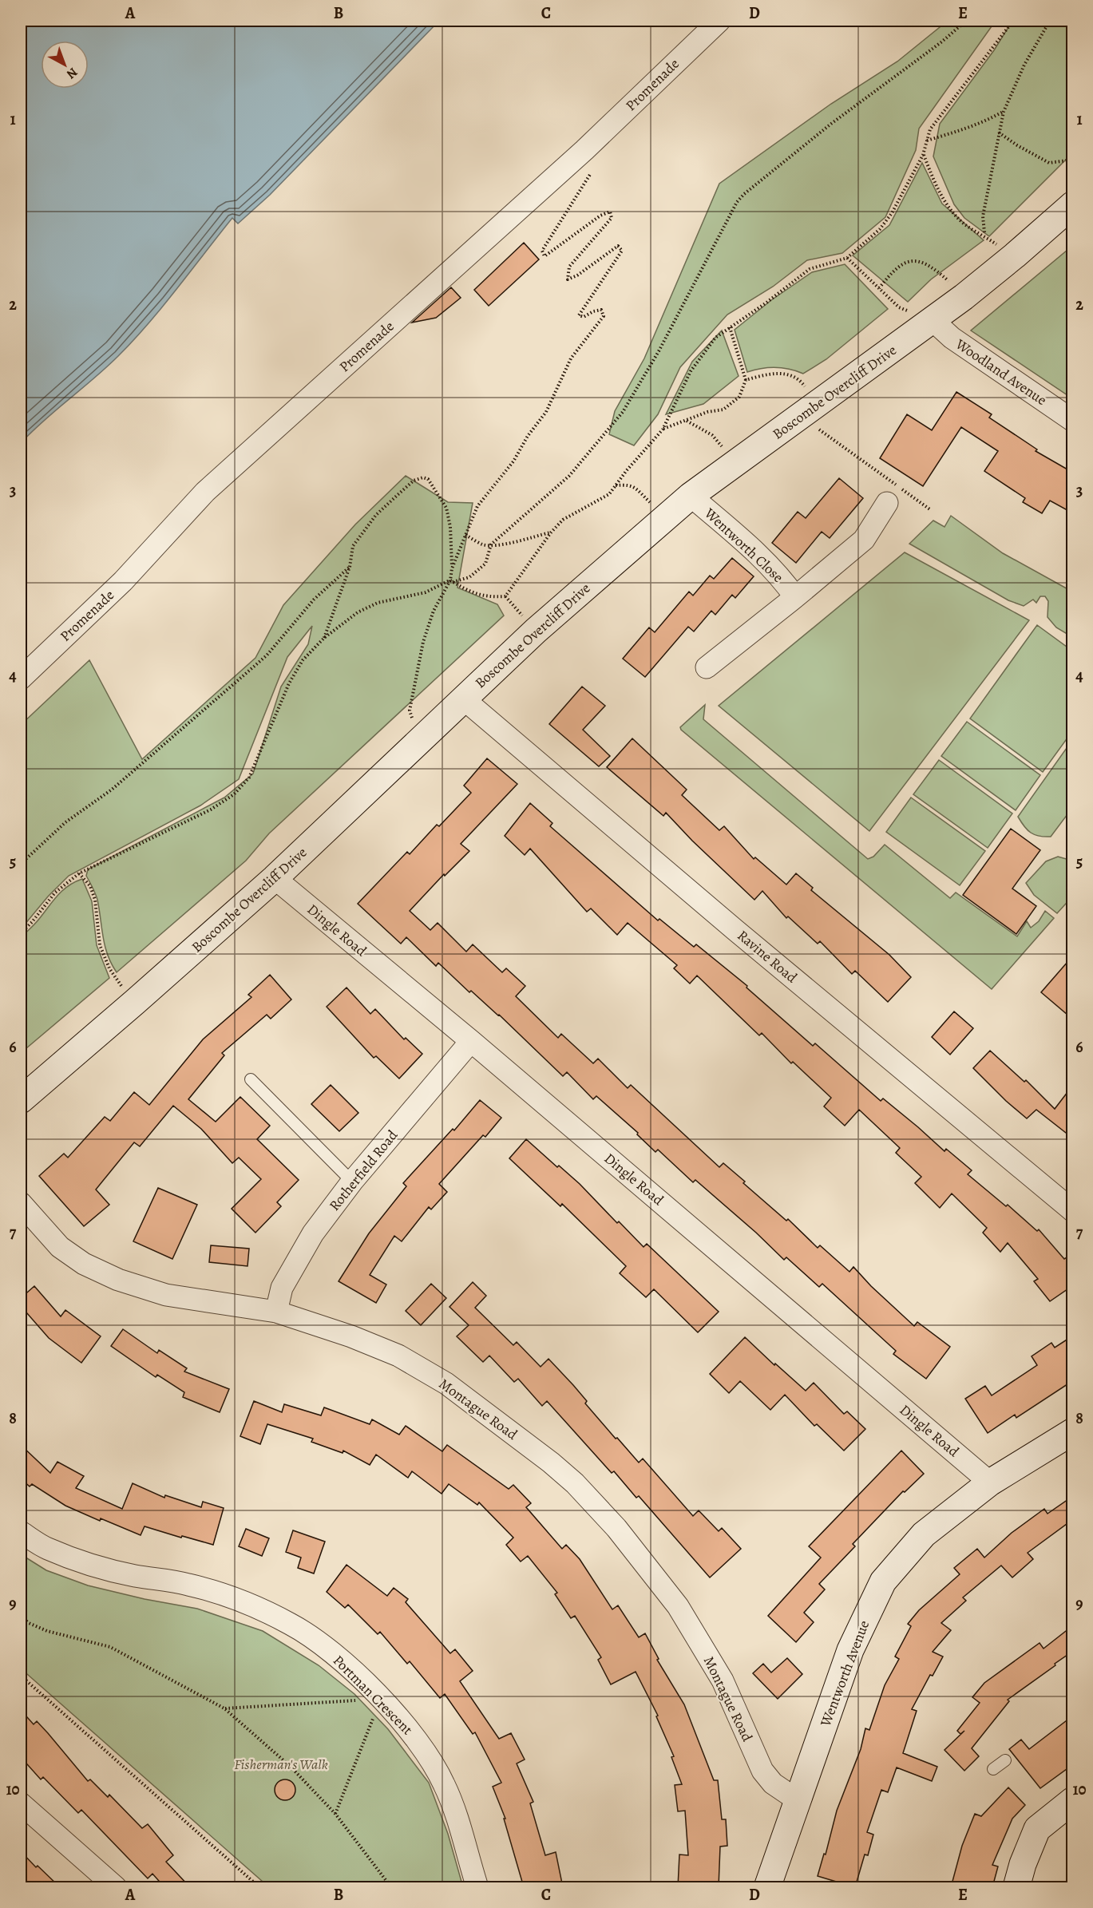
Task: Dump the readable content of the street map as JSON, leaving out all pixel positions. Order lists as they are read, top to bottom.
{
  "streets": {
    "street": [
      "Promenade",
      "Woodland Avenue",
      "Boscombe Overcliff Drive",
      "Wentworth Close",
      "Dingle Road",
      "Ravine Road",
      "Rotherfield Road",
      "Montague Road",
      "Wentworth Avenue",
      "Portman Crescent"
    ]
  },
  "crossings": [
    ["Woodland Avenue", "Boscombe Overcliff Drive"],
    ["Boscombe Overcliff Drive", "Wentworth Close"],
    ["Boscombe Overcliff Drive", "Dingle Road"],
    ["Boscombe Overcliff Drive", "Ravine Road"],
    ["Dingle Road", "Rotherfield Road"],
    ["Dingle Road", "Wentworth Avenue"],
    ["Rotherfield Road", "Montague Road"],
    ["Montague Road", "Wentworth Avenue"]
  ],
  "parks": ["Fisherman's Walk"],
  "north": "bottom right",
  "grid": {
    "columns": [
      "A",
      "B",
      "C",
      "D",
      "E"
    ],
    "rows": [
      "1",
      "2",
      "3",
      "4",
      "5",
      "6",
      "7",
      "8",
      "9",
      "10"
    ]
  }
}
